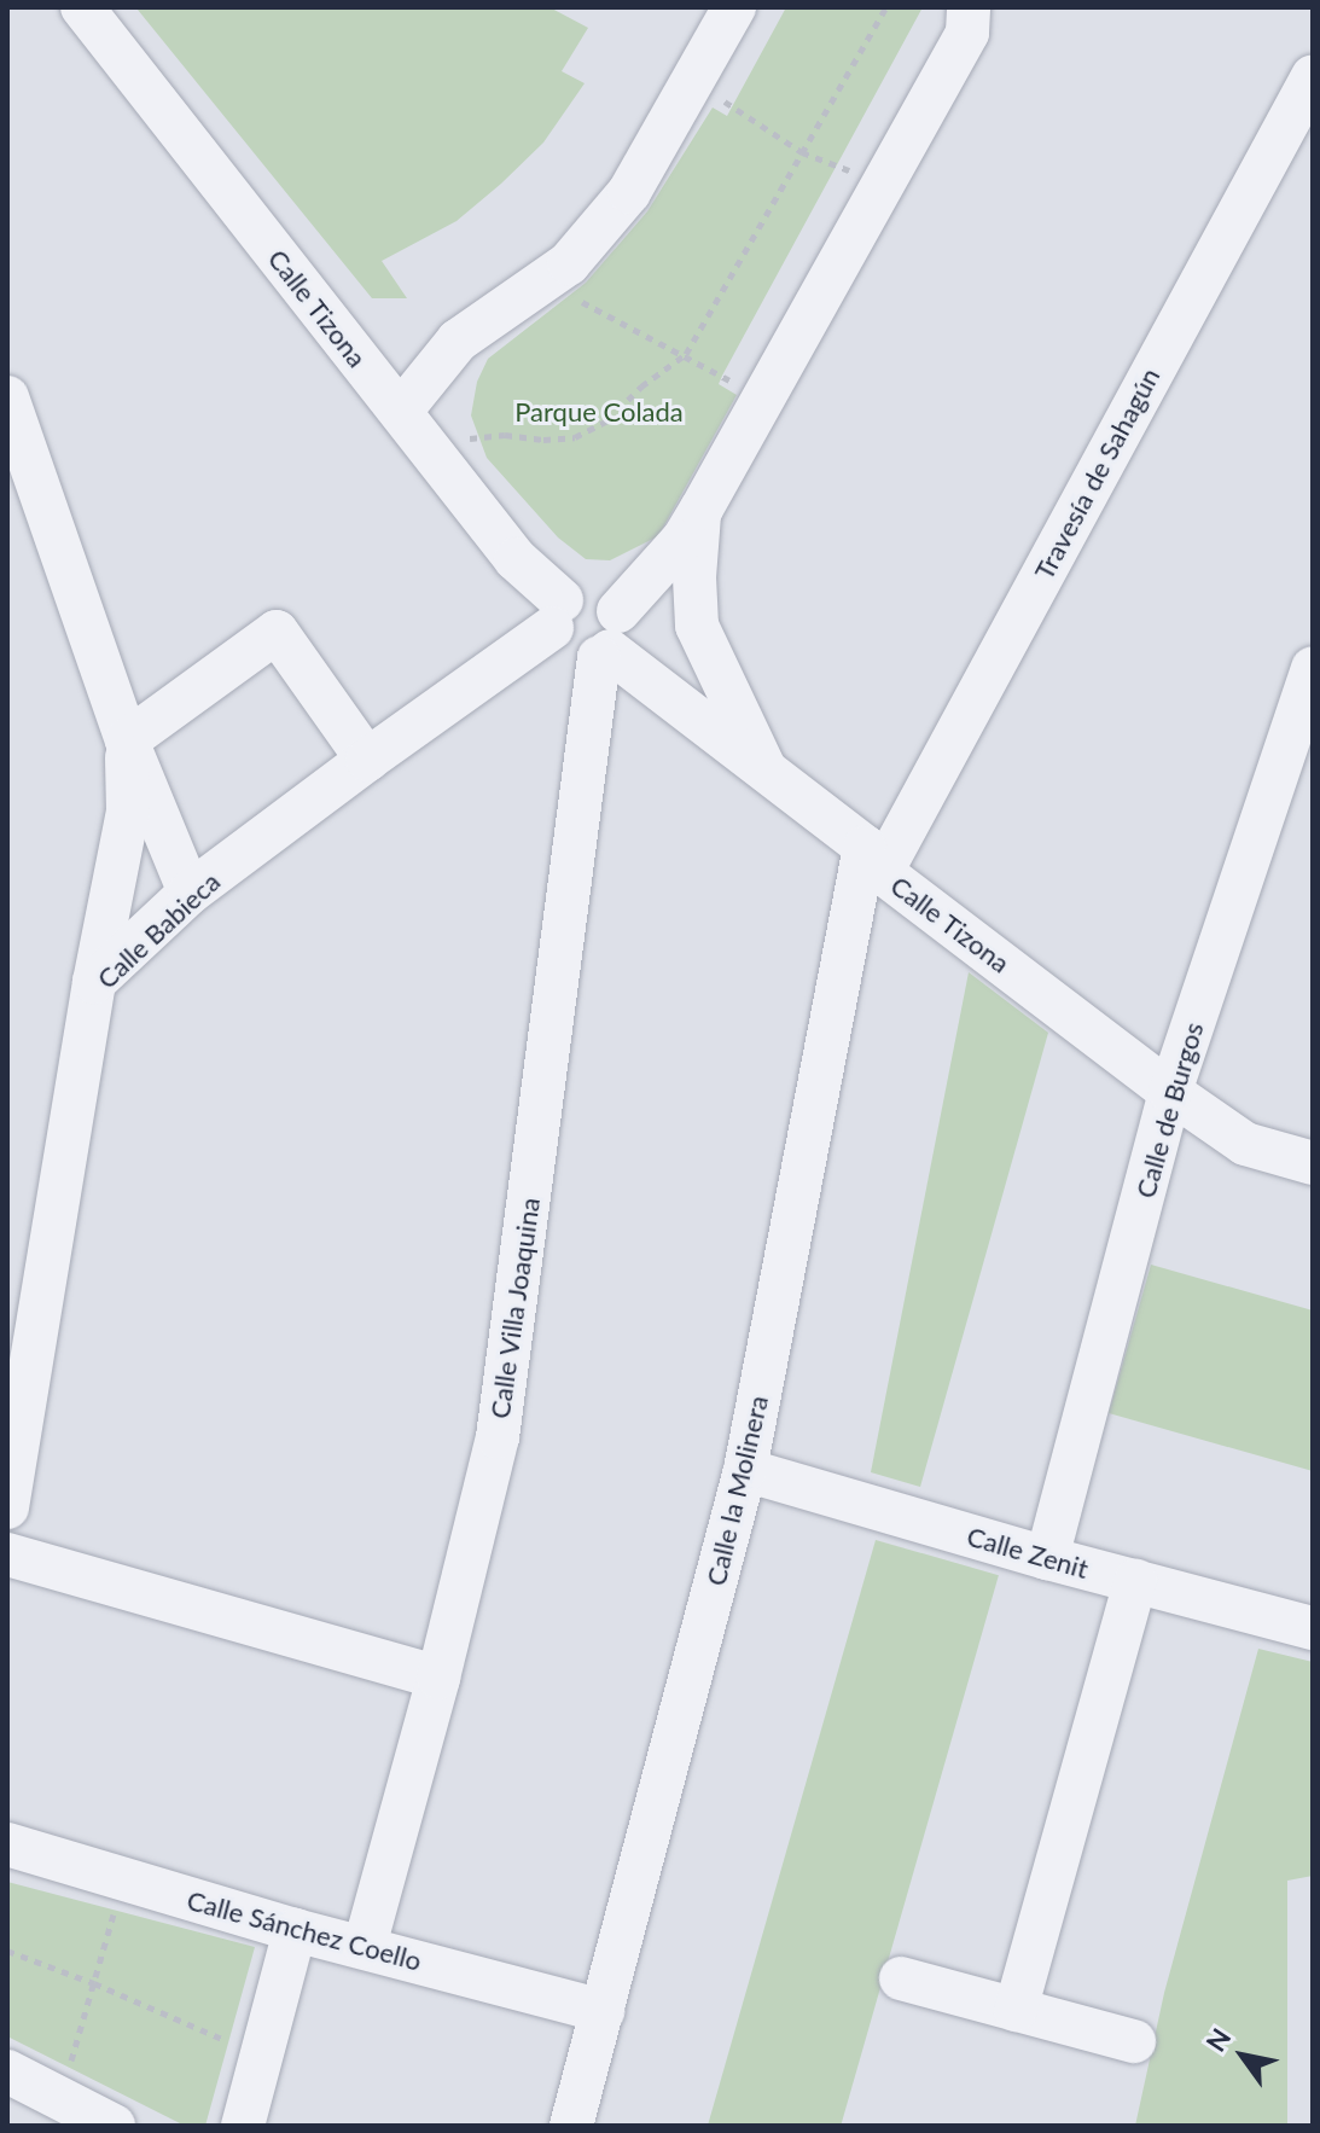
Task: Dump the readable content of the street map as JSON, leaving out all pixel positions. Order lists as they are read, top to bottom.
{
  "streets": {
    "street": [
      "Calle Tizona",
      "Travesía de Sahagún",
      "Calle Babieca",
      "Calle de Burgos",
      "Calle Villa Joaquina",
      "Calle la Molinera",
      "Calle Zenit",
      "Calle Sánchez Coello"
    ]
  },
  "crossings": [
    ["Calle Tizona", "Travesía de Sahagún"],
    ["Calle Tizona", "Calle Babieca"],
    ["Calle Tizona", "Calle de Burgos"],
    ["Calle Tizona", "Calle Villa Joaquina"],
    ["Calle Tizona", "Calle la Molinera"],
    ["Travesía de Sahagún", "Calle la Molinera"],
    ["Calle de Burgos", "Calle Zenit"],
    ["Calle Villa Joaquina", "Calle Sánchez Coello"],
    ["Calle la Molinera", "Calle Zenit"],
    ["Calle la Molinera", "Calle Sánchez Coello"]
  ],
  "parks": ["Parque Colada"],
  "north": "top left"
}
